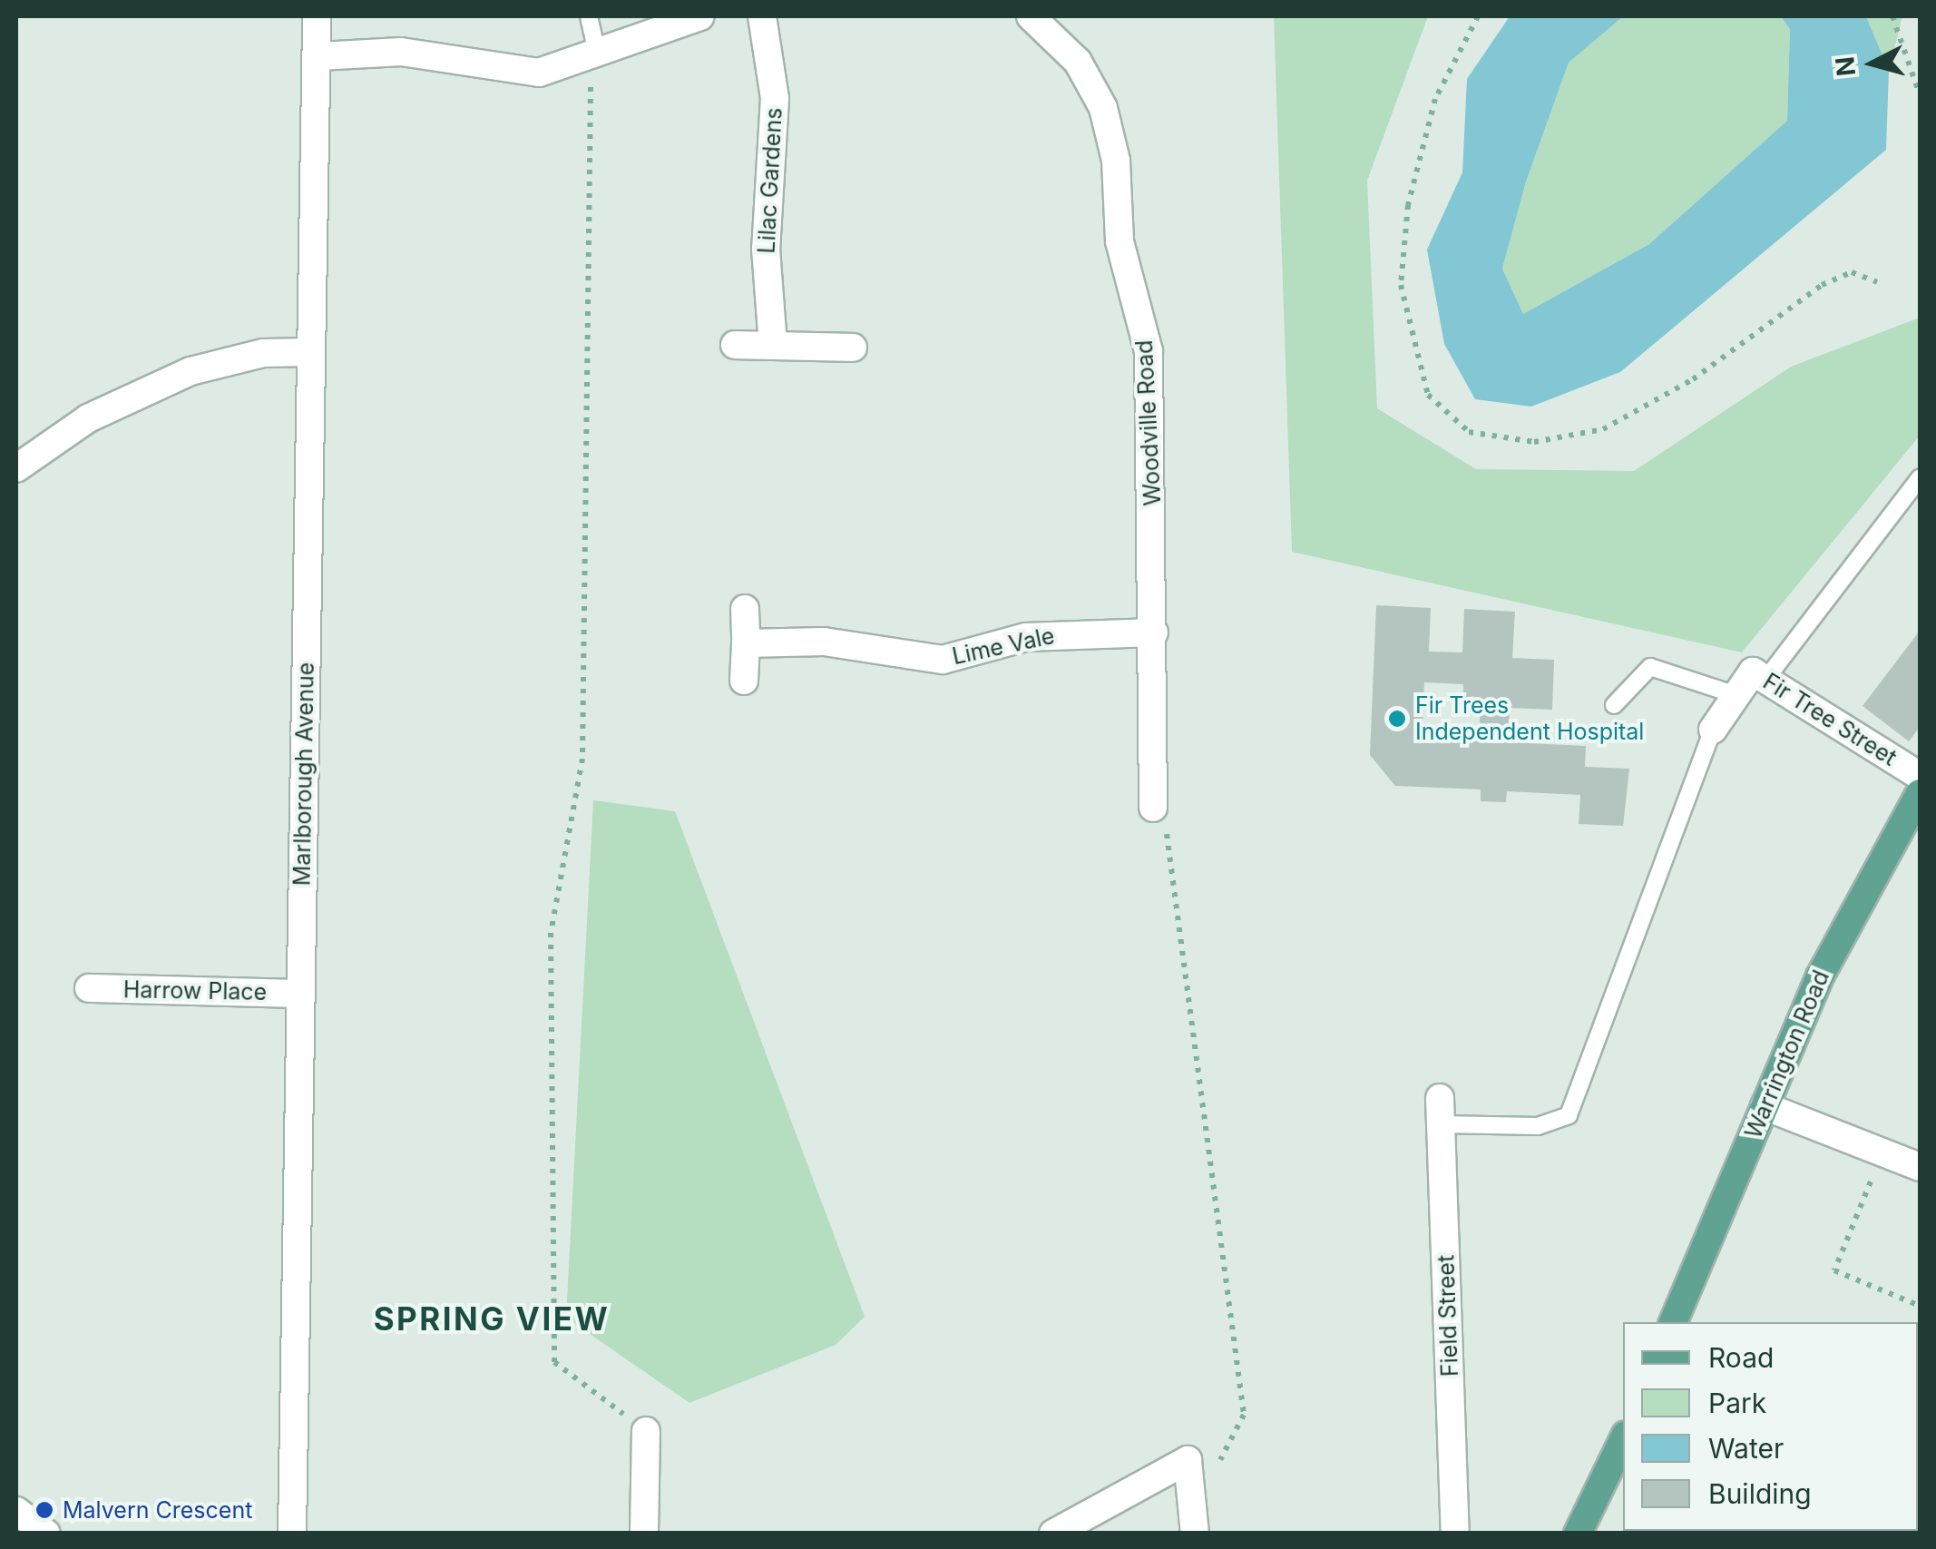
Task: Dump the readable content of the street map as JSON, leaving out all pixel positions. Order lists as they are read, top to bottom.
{
  "streets": {
    "main road": ["Warrington Road"],
    "street": [
      "Lilac Gardens",
      "Woodville Road",
      "Lime Vale",
      "Fir Tree Street",
      "Marlborough Avenue",
      "Harrow Place",
      "Field Street"
    ]
  },
  "crossings": [
    ["Woodville Road", "Lime Vale"],
    ["Marlborough Avenue", "Harrow Place"]
  ],
  "districts": ["SPRING VIEW"],
  "places": ["Fir Trees Independent Hospital", "Malvern Crescent"],
  "legend": [
    "Road",
    "Park",
    "Water",
    "Building"
  ],
  "north": "left"
}
